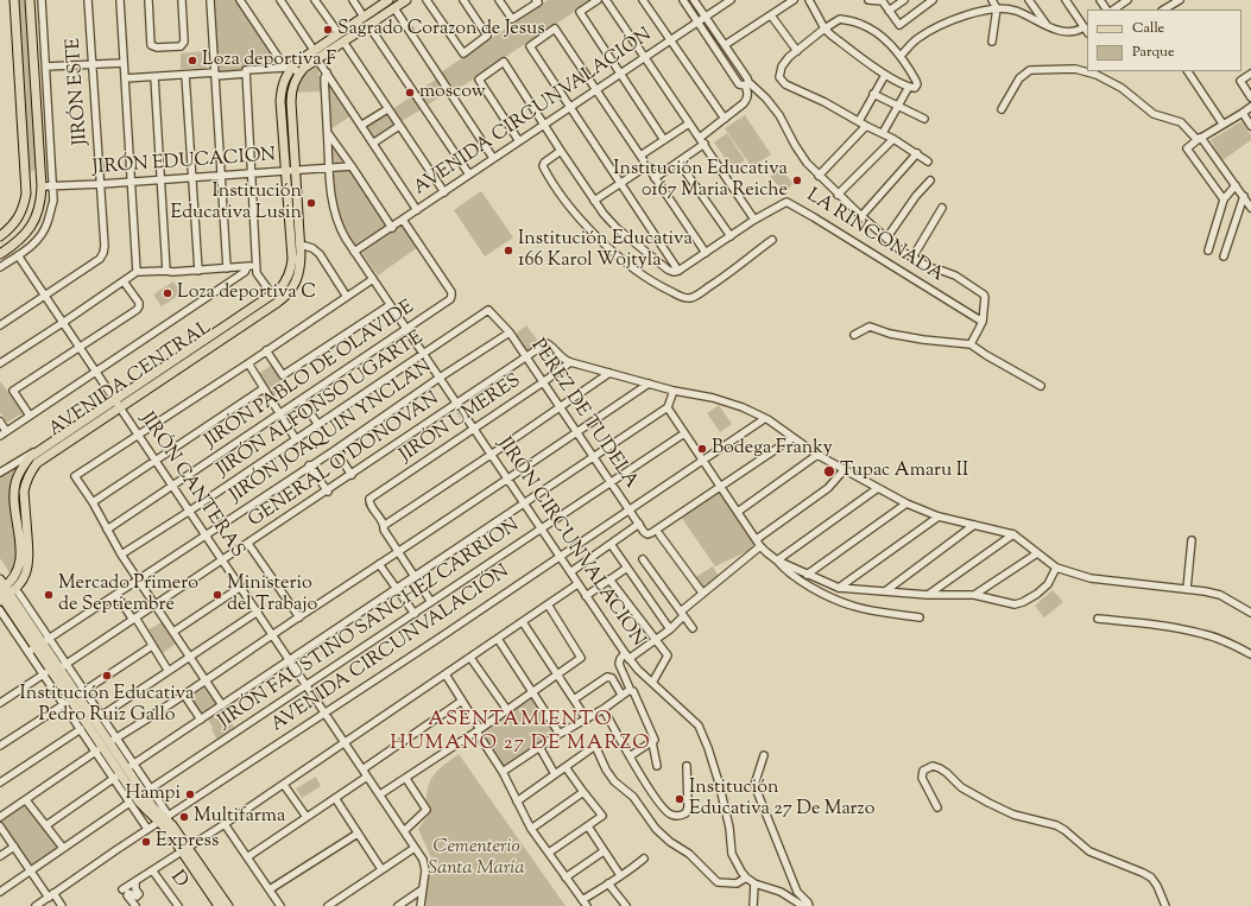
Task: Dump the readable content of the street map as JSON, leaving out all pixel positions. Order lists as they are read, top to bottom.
{
  "streets": {
    "main road": ["AVENIDA CENTRAL"],
    "street": [
      "JIRÓN ESTE",
      "AVENIDA CIRCUNVALACIÓN",
      "JIRÓN EDUCACION",
      "LA RINCONADA",
      "JIRÓN PABLO DE OLAVIDE",
      "JIRÓN ALFONSO UGARTE",
      "PEREZ DE TUDELA",
      "JIRÓN UMERES",
      "JIRÓN JOAQUIN YNCLAN",
      "GENERAL O'DONOVAN",
      "JIRÓN CANTERAS",
      "JIRÓN CIRCUNVALACION",
      "JIRÓN FAUSTINO SANCHEZ CARRION",
      "D"
    ]
  },
  "crossings": [
    ["JIRÓN ESTE", "JIRÓN EDUCACION"],
    ["JIRÓN ESTE", "JIRÓN CANTERAS"],
    ["AVENIDA CIRCUNVALACIÓN", "JIRÓN PABLO DE OLAVIDE"],
    ["AVENIDA CIRCUNVALACIÓN", "PEREZ DE TUDELA"],
    ["AVENIDA CIRCUNVALACIÓN", "JIRÓN CANTERAS"],
    ["AVENIDA CIRCUNVALACIÓN", "JIRÓN CIRCUNVALACION"],
    ["JIRÓN EDUCACION", "AVENIDA CENTRAL"],
    ["JIRÓN EDUCACION", "JIRÓN CIRCUNVALACION"],
    ["JIRÓN PABLO DE OLAVIDE", "JIRÓN CANTERAS"],
    ["JIRÓN PABLO DE OLAVIDE", "JIRÓN CIRCUNVALACION"],
    ["AVENIDA CENTRAL", "JIRÓN CANTERAS"],
    ["JIRÓN ALFONSO UGARTE", "PEREZ DE TUDELA"],
    ["JIRÓN ALFONSO UGARTE", "JIRÓN CANTERAS"],
    ["JIRÓN ALFONSO UGARTE", "JIRÓN CIRCUNVALACION"],
    ["PEREZ DE TUDELA", "JIRÓN UMERES"],
    ["PEREZ DE TUDELA", "JIRÓN JOAQUIN YNCLAN"],
    ["PEREZ DE TUDELA", "GENERAL O'DONOVAN"],
    ["PEREZ DE TUDELA", "JIRÓN FAUSTINO SANCHEZ CARRION"],
    ["JIRÓN UMERES", "GENERAL O'DONOVAN"],
    ["JIRÓN UMERES", "JIRÓN CIRCUNVALACION"],
    ["JIRÓN JOAQUIN YNCLAN", "JIRÓN CANTERAS"],
    ["JIRÓN JOAQUIN YNCLAN", "JIRÓN CIRCUNVALACION"],
    ["GENERAL O'DONOVAN", "JIRÓN CANTERAS"],
    ["GENERAL O'DONOVAN", "JIRÓN CIRCUNVALACION"],
    ["JIRÓN CANTERAS", "JIRÓN FAUSTINO SANCHEZ CARRION"],
    ["JIRÓN CIRCUNVALACION", "JIRÓN FAUSTINO SANCHEZ CARRION"]
  ],
  "districts": ["ASENTAMIENTO HUMANO 27 DE MARZO"],
  "parks": ["Cementerio Santa María"],
  "places": [
    "Sagrado Corazon de Jesus",
    "Loza deportiva F",
    "moscow",
    "Institución Educativa 0167 Maria Reiche",
    "Institución Educativa Lusin",
    "Institución Educativa 166 Karol Wojtyla",
    "Loza deportiva C",
    "Bodega Franky",
    "Tupac Amaru II",
    "Mercado Primero de Septiembre",
    "Ministerio del Trabajo",
    "Institución Educativa Pedro Ruiz Gallo",
    "Hampi",
    "Institución Educativa 27 De Marzo",
    "Multifarma",
    "Express"
  ],
  "legend": ["Calle", "Parque"]
}
